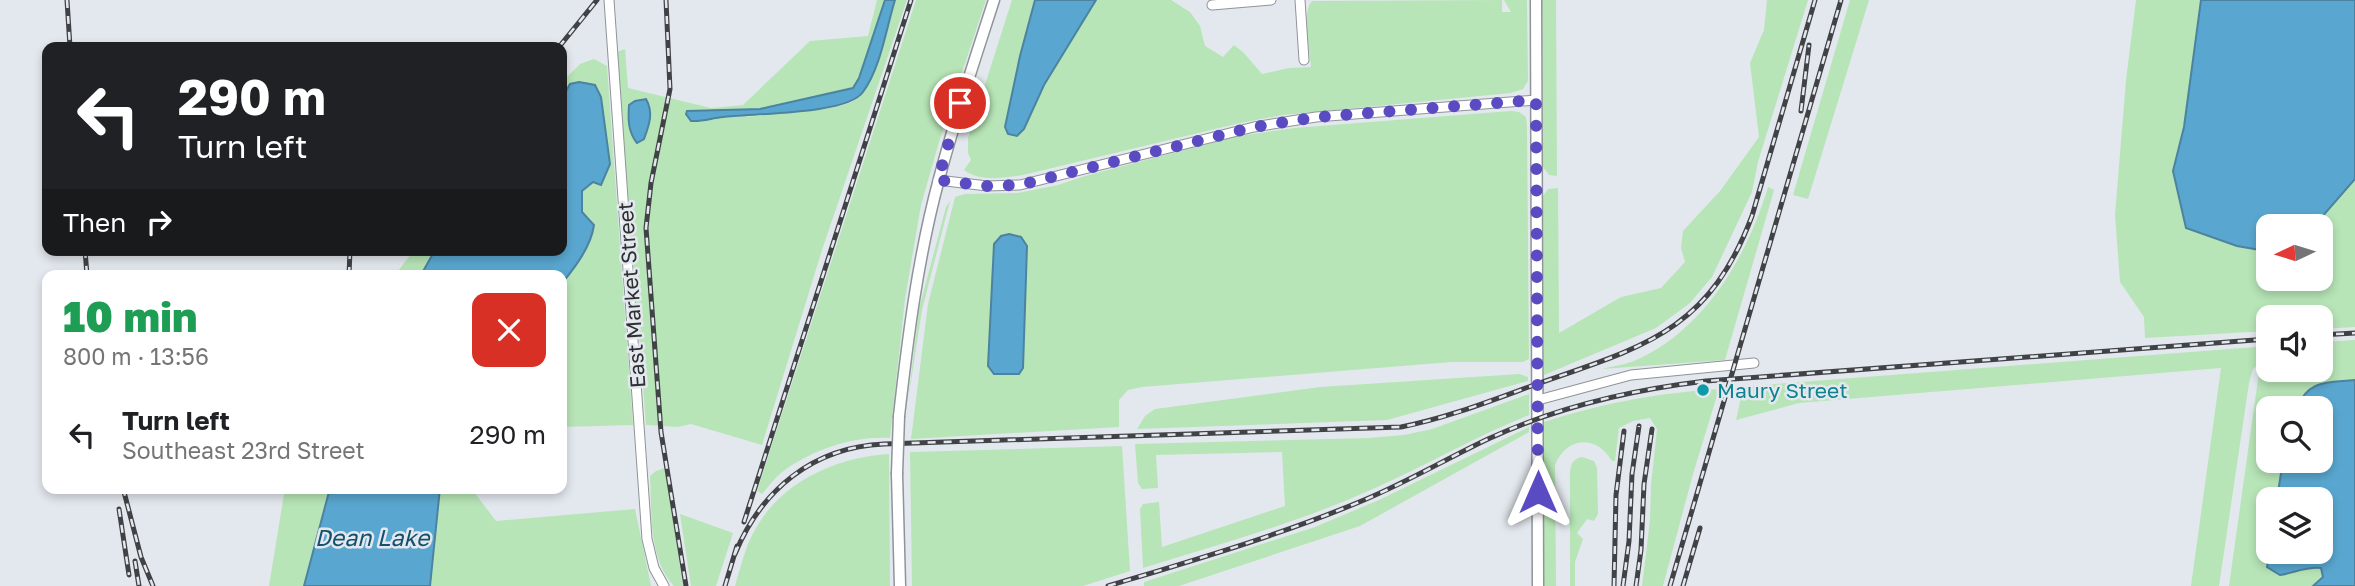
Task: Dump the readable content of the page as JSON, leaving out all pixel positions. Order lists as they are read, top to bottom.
{
  "streets": {
    "street": ["East Market Street"]
  },
  "water": ["Dean Lake"],
  "places": ["Maury Street"],
  "north": "left",
  "page": {
    "turn": ["290 m", "Turn left"],
    "then": "Then",
    "heading": ["10 min", "800 m · 13:56"],
    "list": [
      {
        "name": "Turn left",
        "note": "Southeast 23rd Street",
        "value": "290 m"
      }
    ]
  }
}
